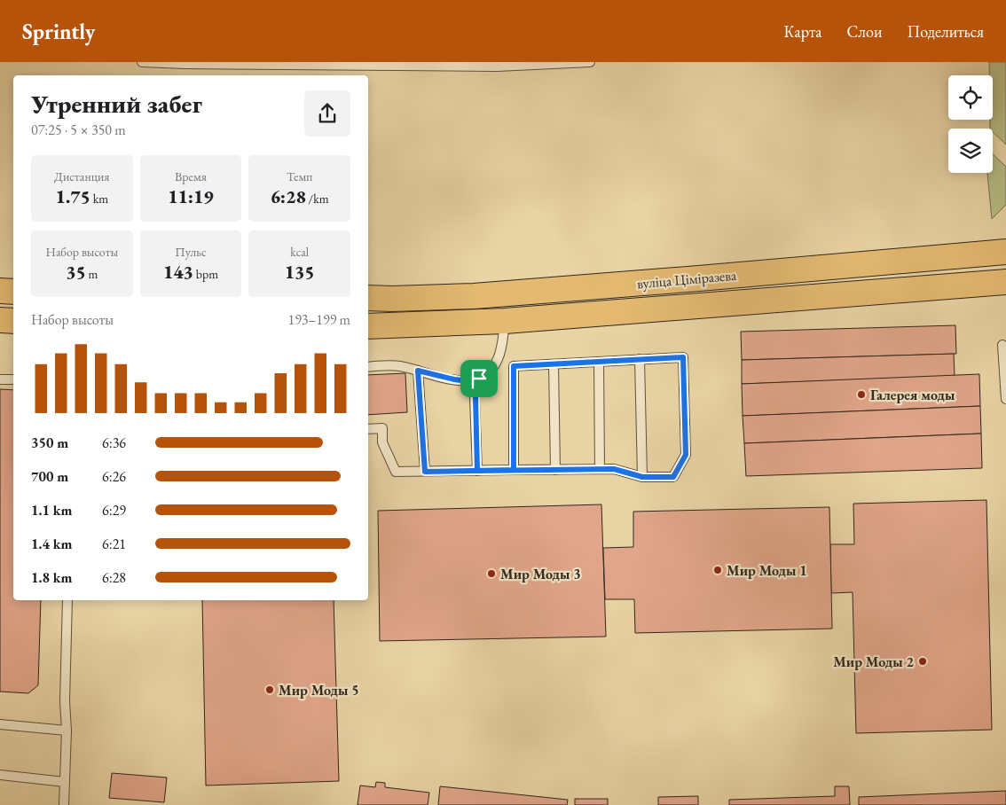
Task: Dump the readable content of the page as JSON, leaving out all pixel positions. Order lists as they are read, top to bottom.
{
  "streets": {
    "main road": ["вуліца Ціміразева"]
  },
  "places": [
    "Галерея моды",
    "Мир Моды 1",
    "Мир Моды 3",
    "Мир Моды 2",
    "Мир Моды 5"
  ],
  "page": {
    "header": "Sprintly",
    "nav": ["Карта", "Слои", "Поделиться"],
    "heading": ["Утренний забег", "07:25 · 5 × 350 m"],
    "stats": [
      ["Дистанция", "1.75 km"],
      ["Время", "11:19"],
      ["Темп", "6:28 /km"],
      ["Набор высоты", "35 m"],
      ["Пульс", "143 bpm"],
      ["kcal", "135"]
    ],
    "chart": ["Набор высоты", "193–199 m"],
    "list": [
      {
        "name": "350 m",
        "note": "6:36"
      },
      {
        "name": "700 m",
        "note": "6:26"
      },
      {
        "name": "1.1 km",
        "note": "6:29"
      },
      {
        "name": "1.4 km",
        "note": "6:21"
      },
      {
        "name": "1.8 km",
        "note": "6:28"
      }
    ]
  }
}
